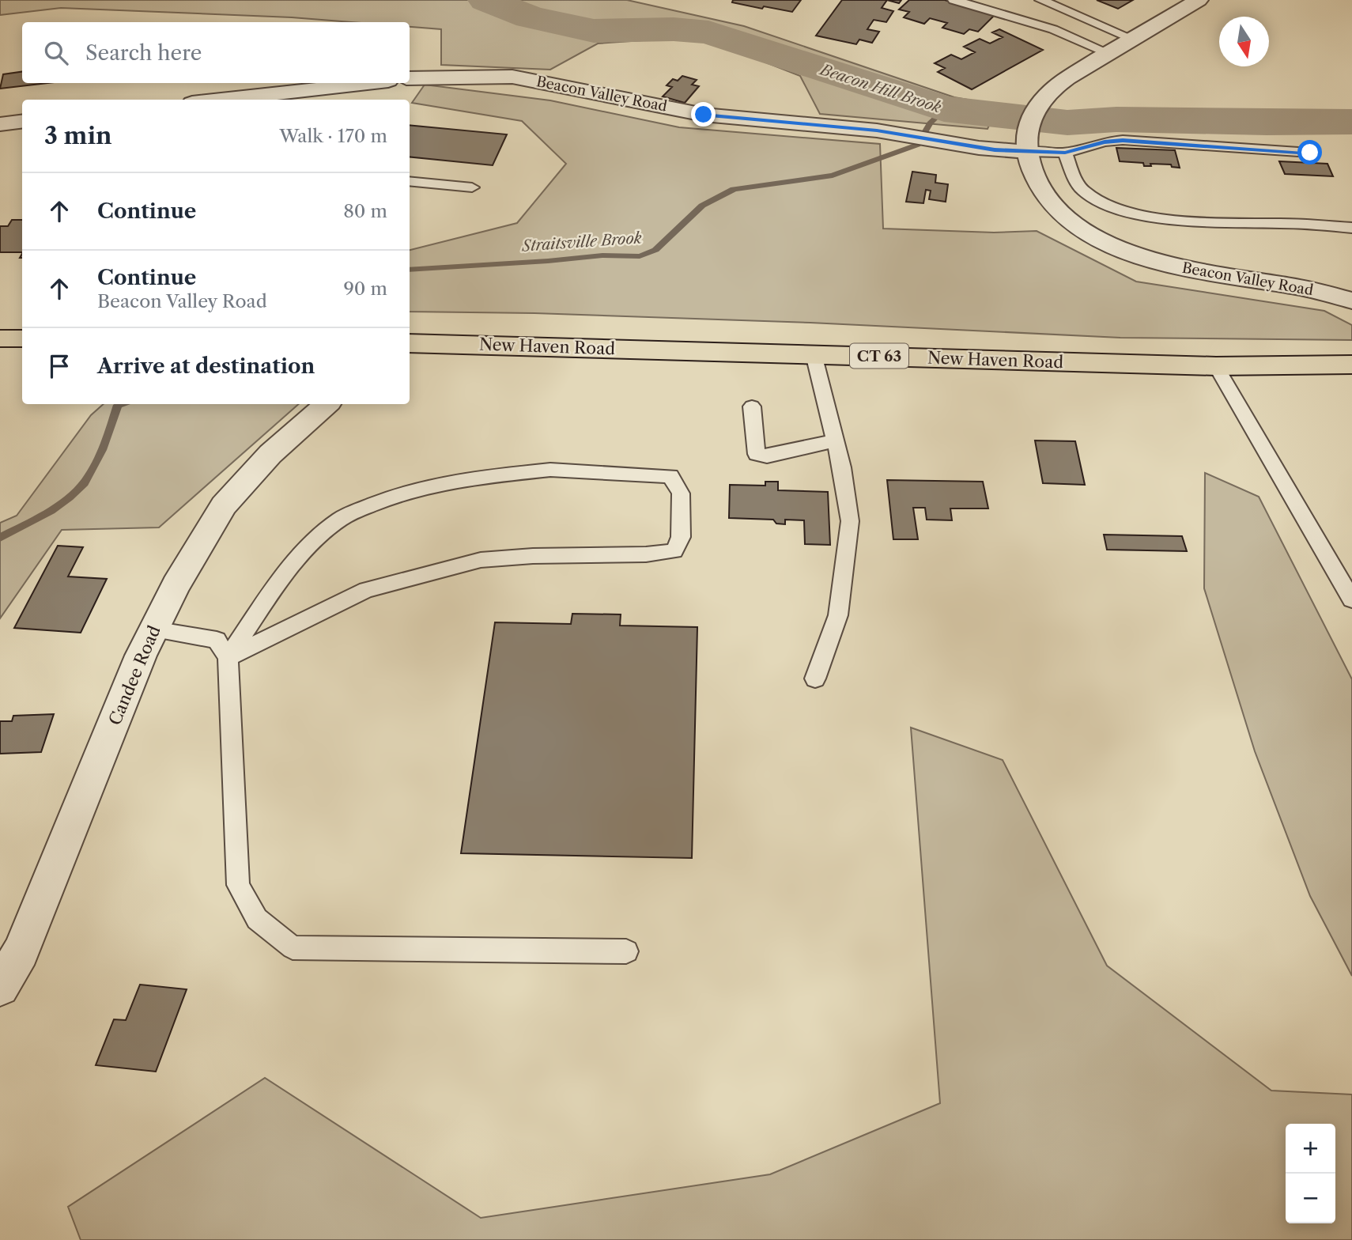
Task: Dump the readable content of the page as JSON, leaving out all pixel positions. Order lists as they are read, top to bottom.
{
  "streets": {
    "main road": ["New Haven Road", "CT 63"],
    "street": ["Beacon Valley Road", "Candee Road"]
  },
  "water": ["Beacon Hill Brook", "Straitsville Brook"],
  "north": "bottom",
  "page": {
    "search": "Search here",
    "heading": ["3 min", "Walk · 170 m"],
    "list": [
      ["Continue", "80 m"],
      ["Continue", "Beacon Valley Road", "90 m"],
      "Arrive at destination"
    ],
    "map_buttons": ["+", "−"]
  }
}
